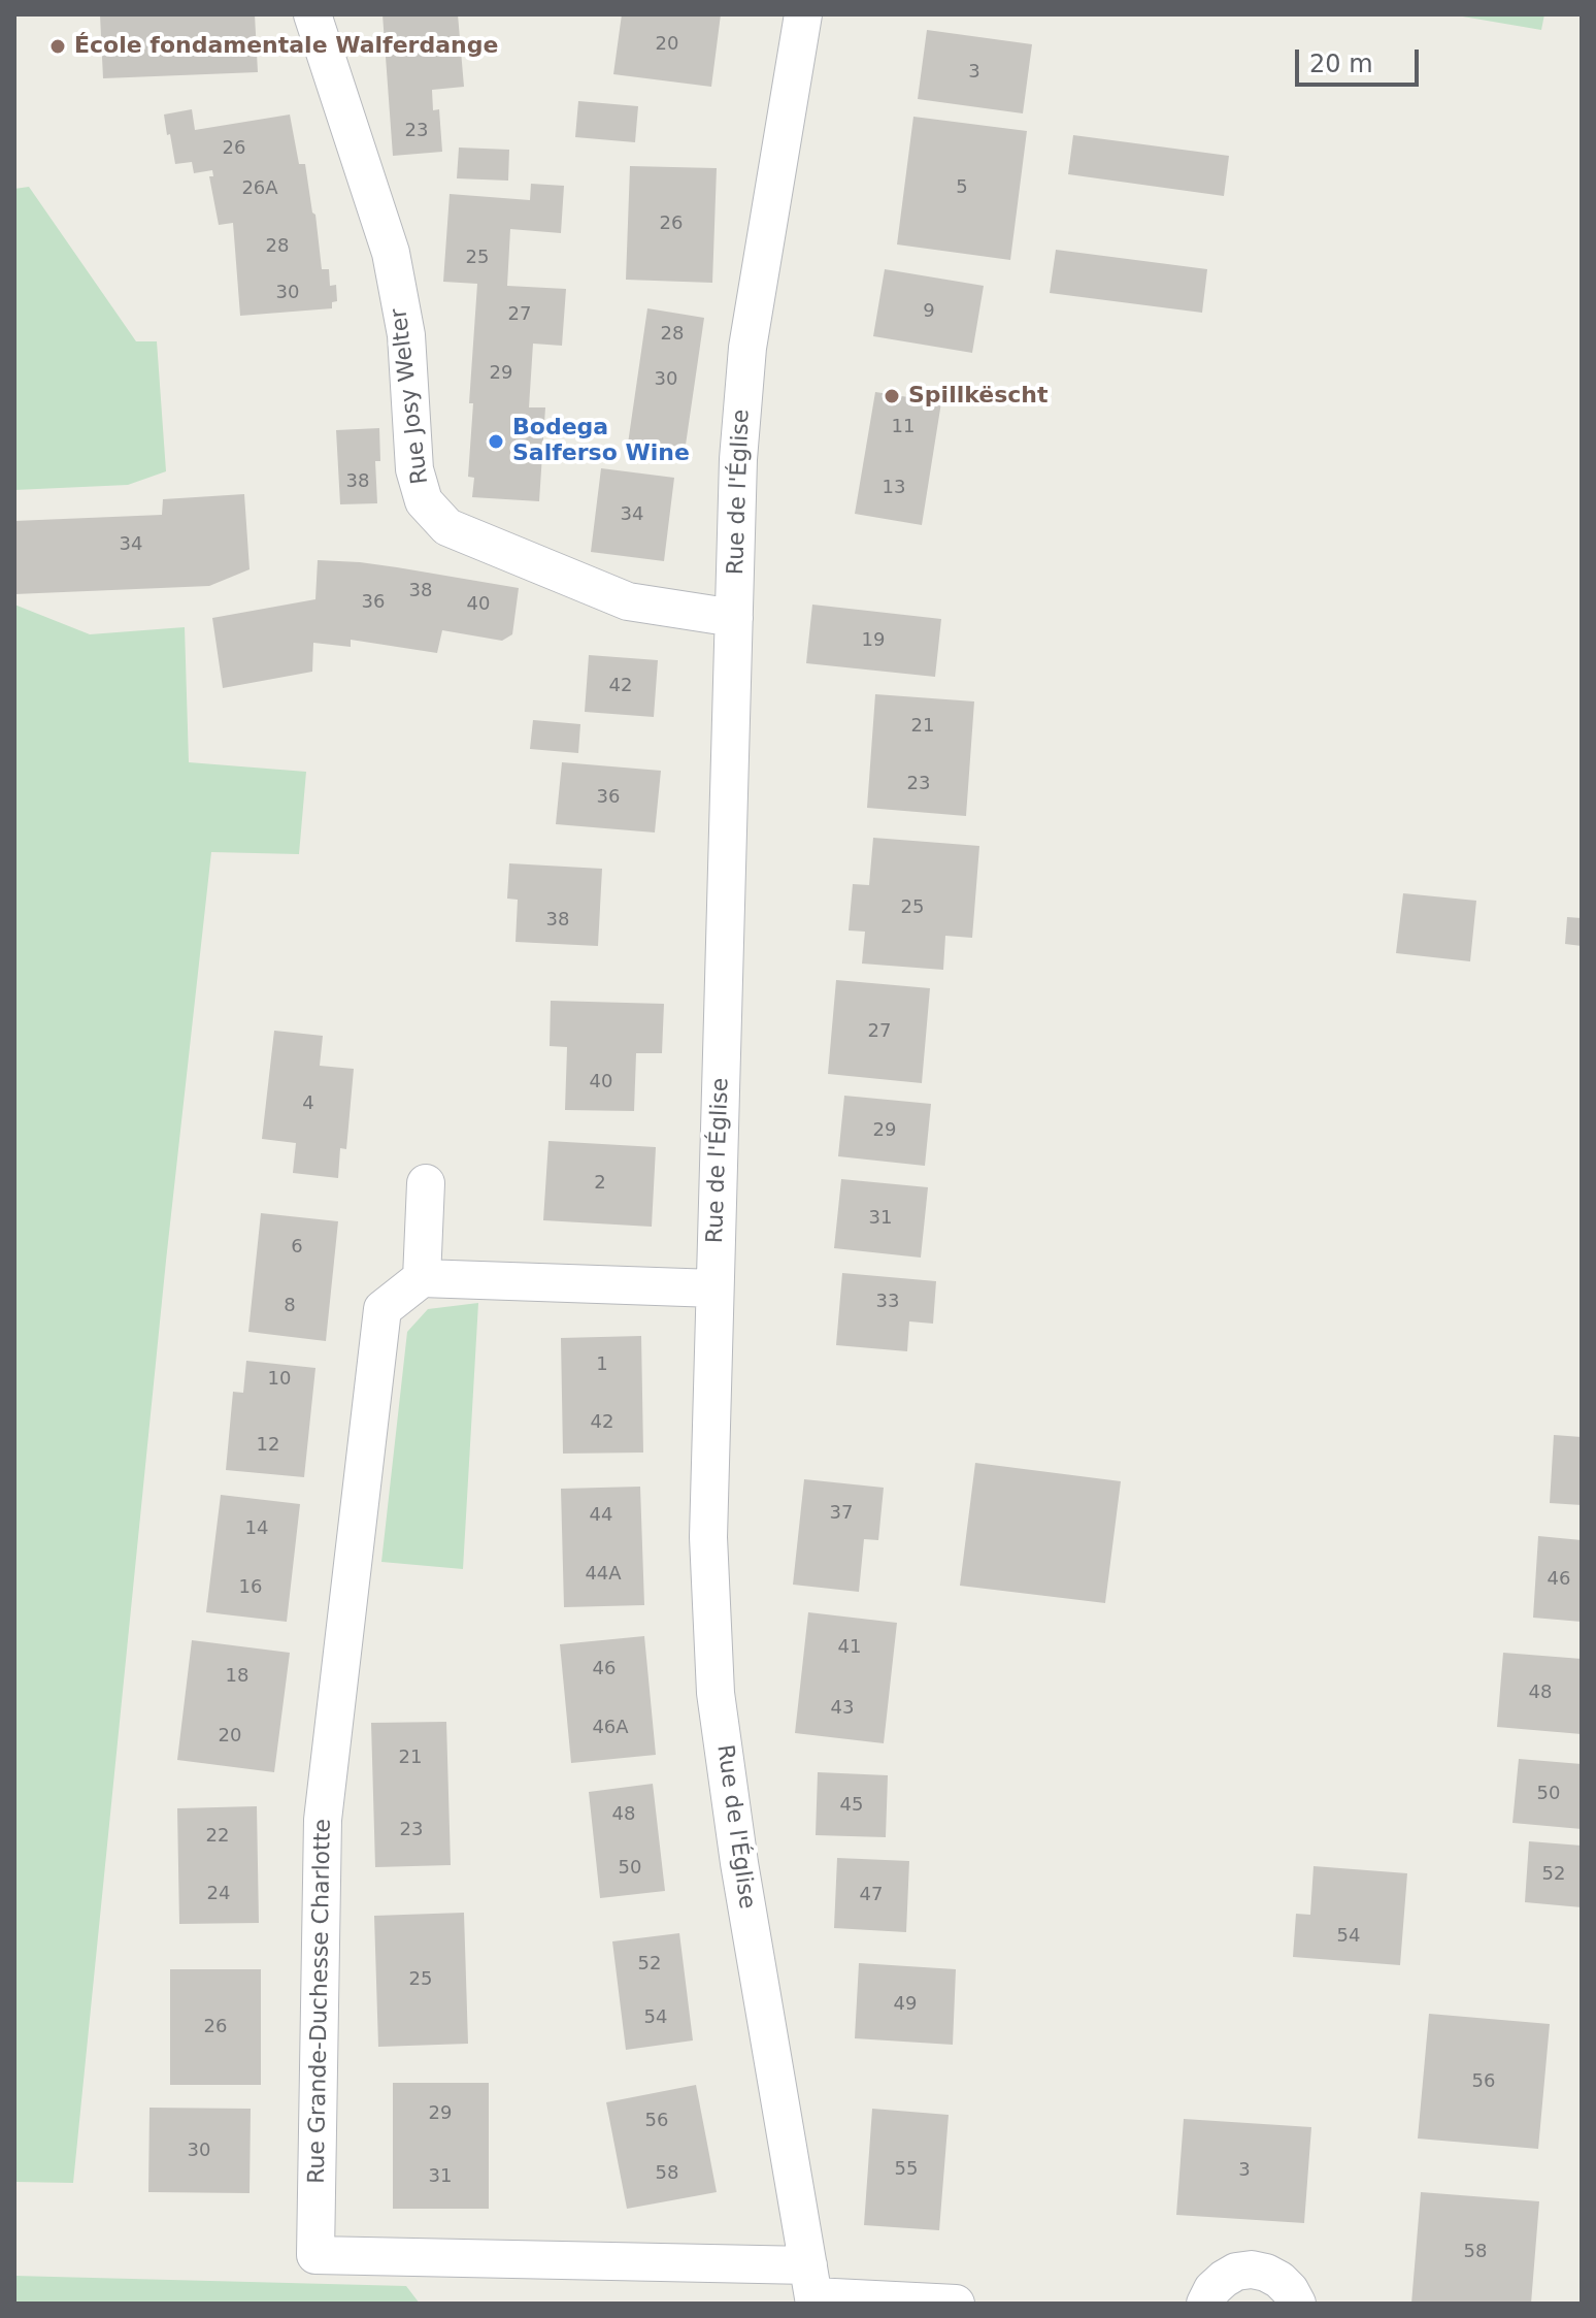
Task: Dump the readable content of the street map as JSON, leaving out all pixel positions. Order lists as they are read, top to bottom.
{
  "streets": {
    "street": ["Rue Josy Welter", "Rue de l'Église", "Rue Grande-Duchesse Charlotte"]
  },
  "crossings": [
    ["Rue Josy Welter", "Rue de l'Église"],
    ["Rue de l'Église", "Rue Grande-Duchesse Charlotte"]
  ],
  "places": ["École fondamentale Walferdange", "Spillkëscht", "Bodega Salferso Wine"],
  "house_numbers": [
    "20",
    "3",
    "23",
    "26",
    "5",
    "26A",
    "26",
    "28",
    "25",
    "30",
    "9",
    "27",
    "28",
    "29",
    "30",
    "11",
    "38",
    "13",
    "34",
    "34",
    "38",
    "36",
    "40",
    "19",
    "42",
    "21",
    "23",
    "36",
    "25",
    "38",
    "27",
    "40",
    "4",
    "29",
    "2",
    "31",
    "6",
    "33",
    "8",
    "1",
    "10",
    "42",
    "12",
    "37",
    "44",
    "14",
    "44A",
    "46",
    "16",
    "41",
    "46",
    "18",
    "48",
    "43",
    "46A",
    "20",
    "21",
    "50",
    "45",
    "48",
    "23",
    "22",
    "50",
    "52",
    "24",
    "47",
    "54",
    "52",
    "25",
    "49",
    "54",
    "26",
    "56",
    "29",
    "56",
    "30",
    "55",
    "3",
    "58",
    "31",
    "58"
  ],
  "scale_bar": "20 m"
}
